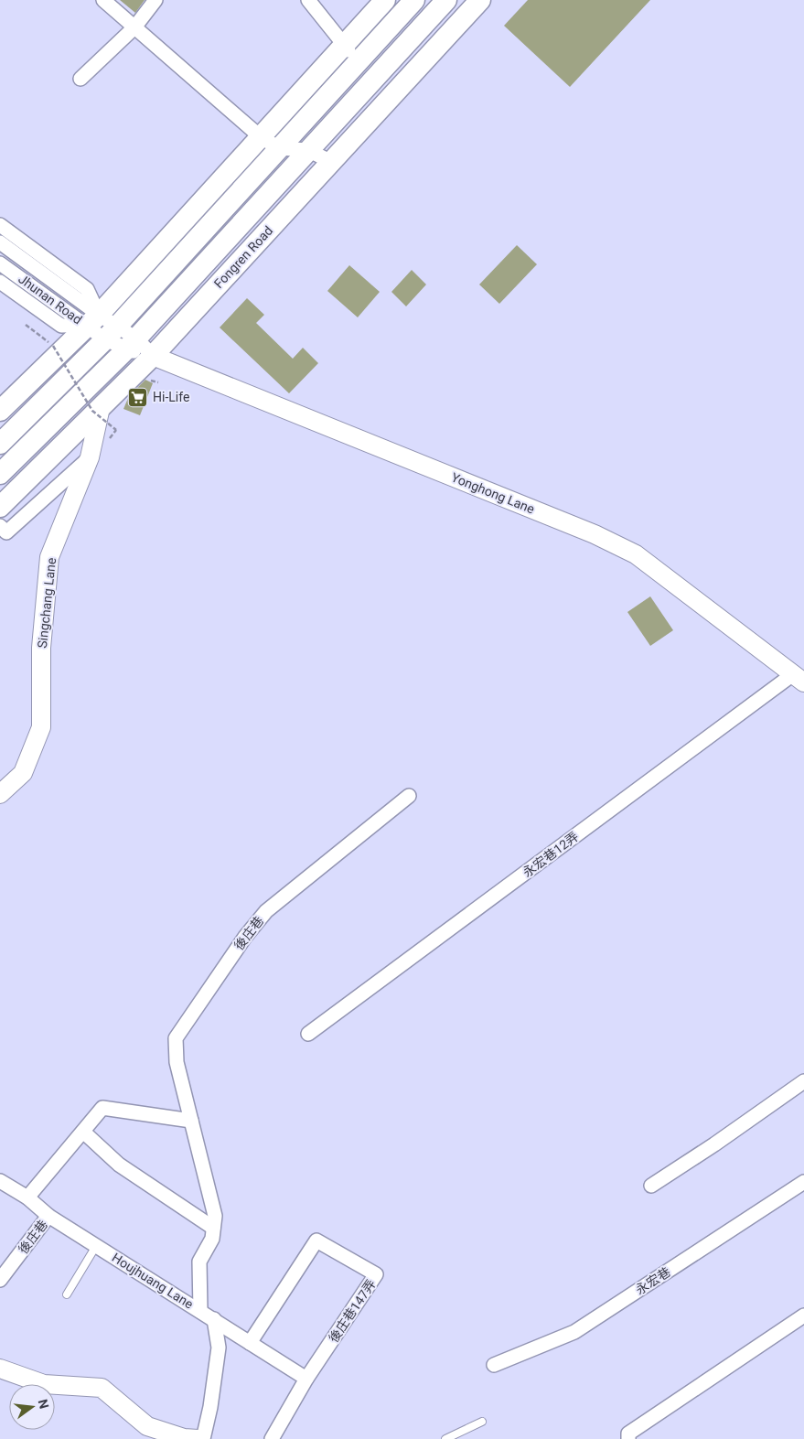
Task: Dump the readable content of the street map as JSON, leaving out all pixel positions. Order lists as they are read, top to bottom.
{
  "streets": {
    "main road": ["Fongren Road"],
    "street": [
      "Jhunan Road",
      "Yonghong Lane",
      "Singchang Lane",
      "永宏巷12弄",
      "後庄巷",
      "Houjhuang Lane",
      "永宏巷",
      "後庄巷147弄"
    ]
  },
  "crossings": [
    ["Fongren Road", "Jhunan Road"],
    ["Fongren Road", "Yonghong Lane"],
    ["Fongren Road", "Singchang Lane"],
    ["Yonghong Lane", "永宏巷12弄"],
    ["後庄巷", "Houjhuang Lane"],
    ["Houjhuang Lane", "後庄巷147弄"]
  ],
  "places": {
    "supermarket": ["Hi-Life"]
  },
  "north": "right"
}
